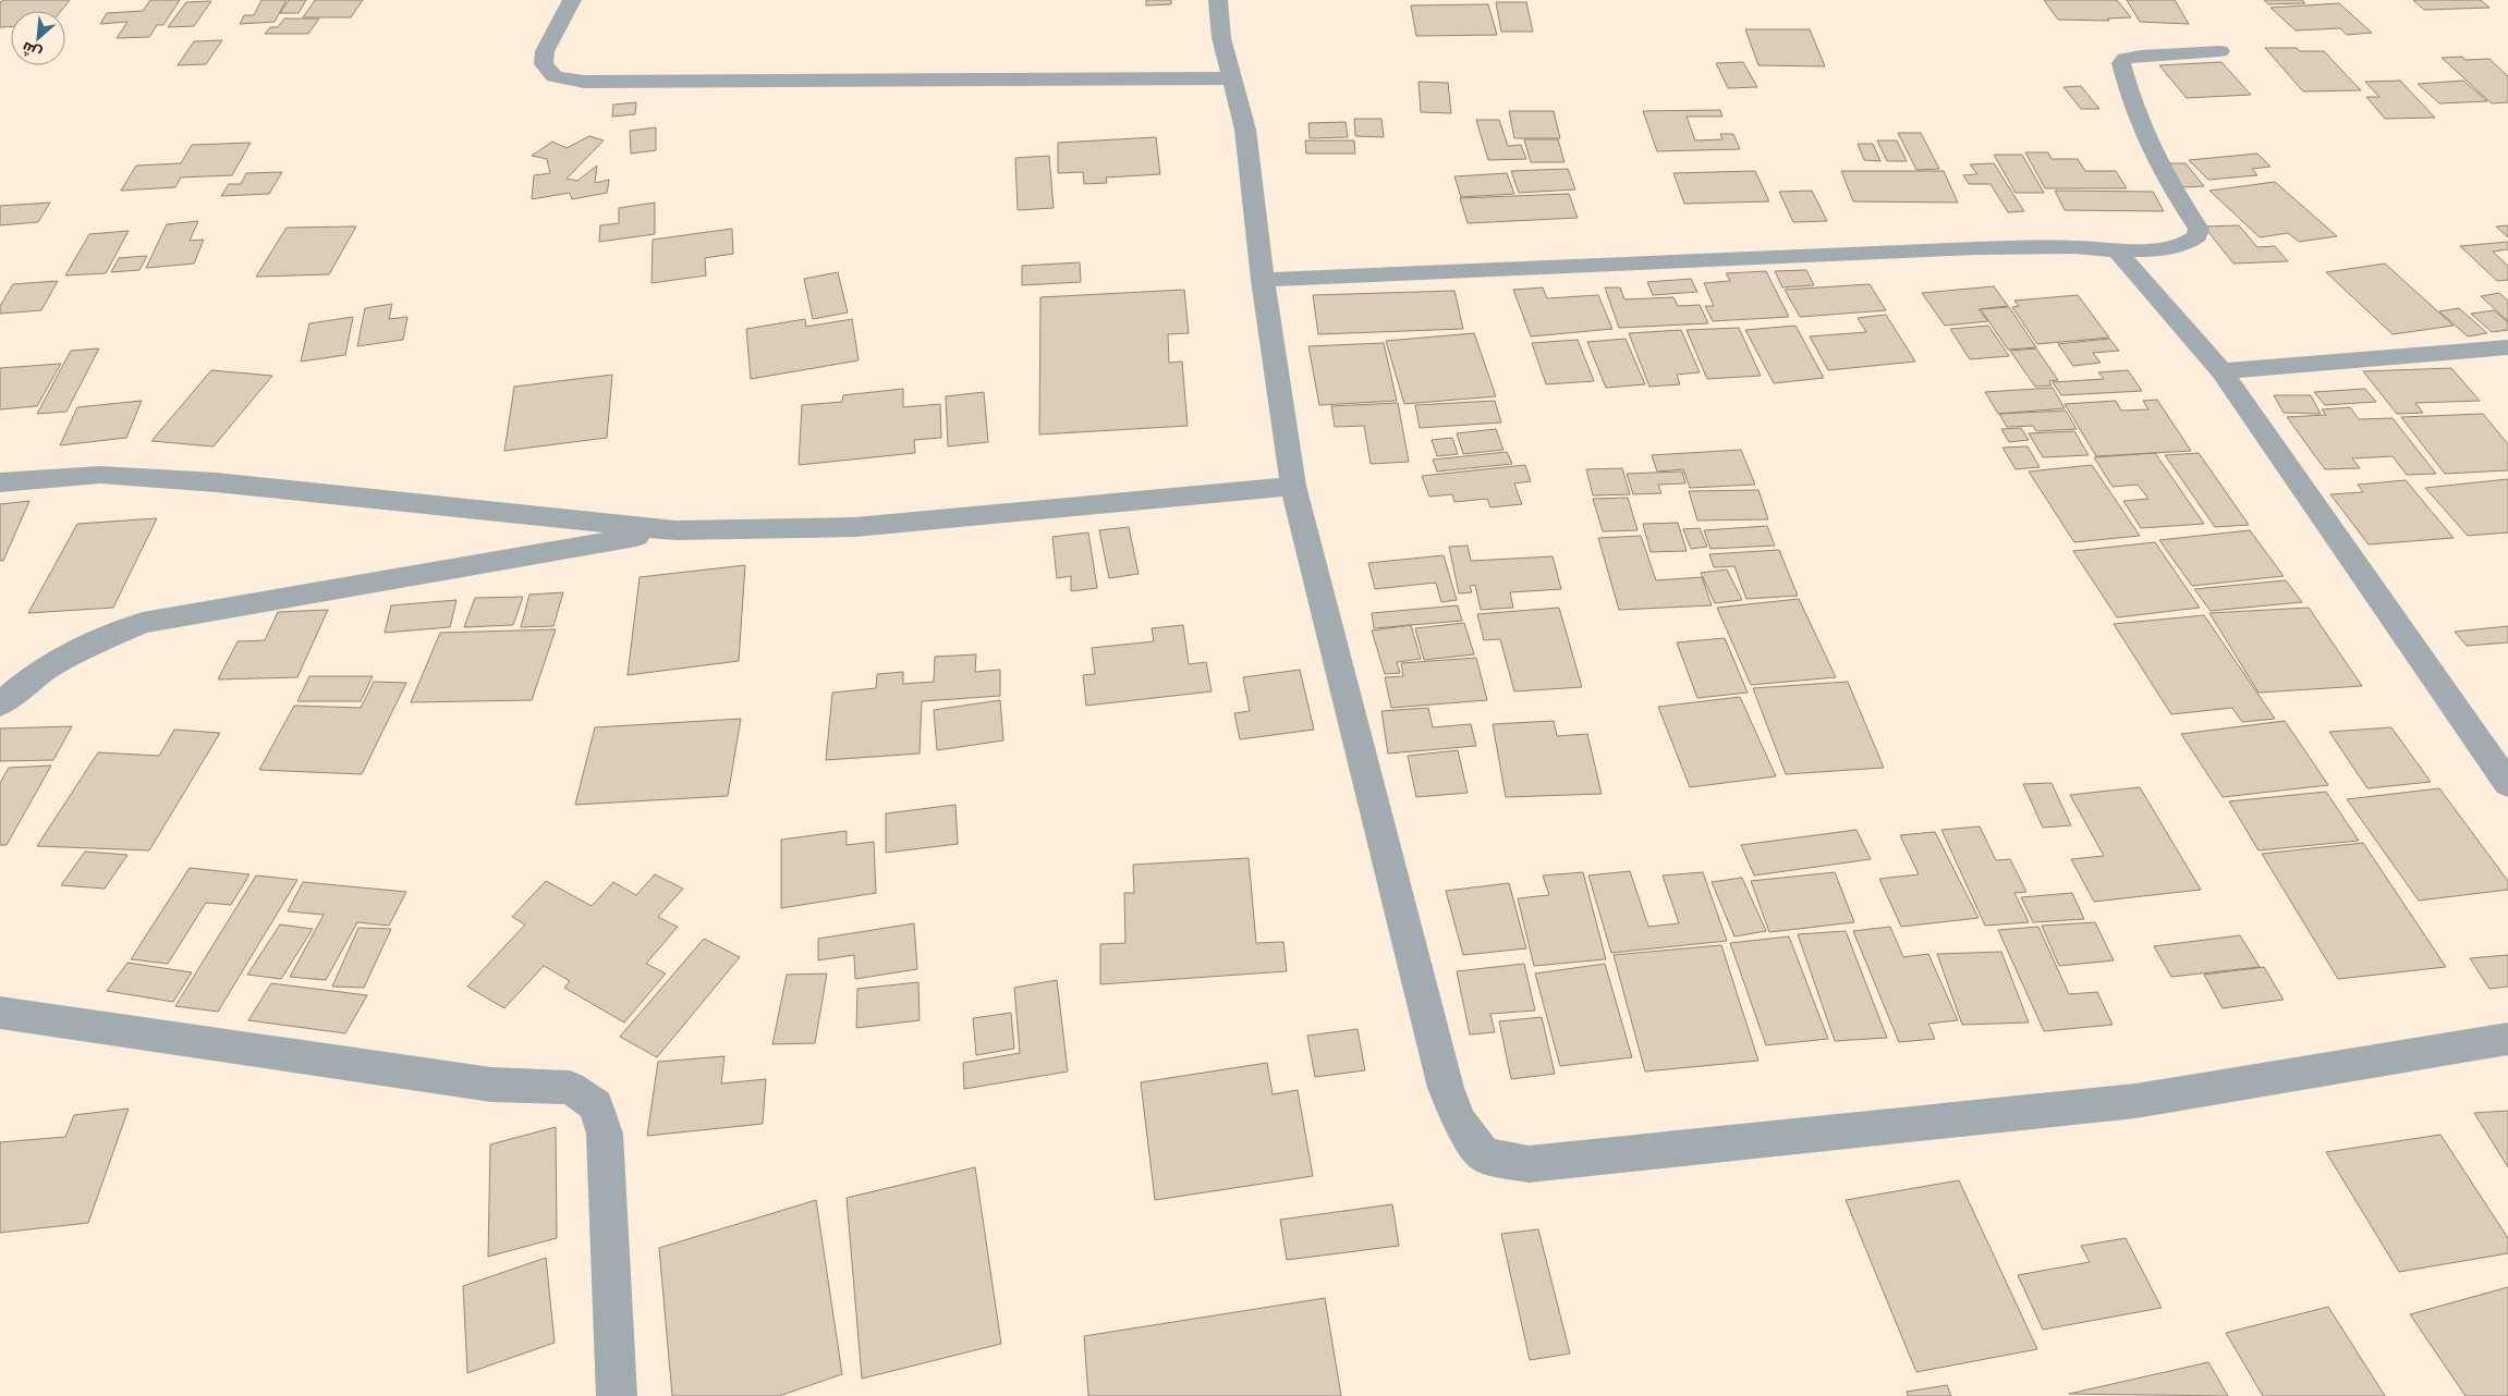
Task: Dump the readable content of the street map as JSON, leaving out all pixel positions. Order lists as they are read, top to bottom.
{
  "north": "bottom left"
}
